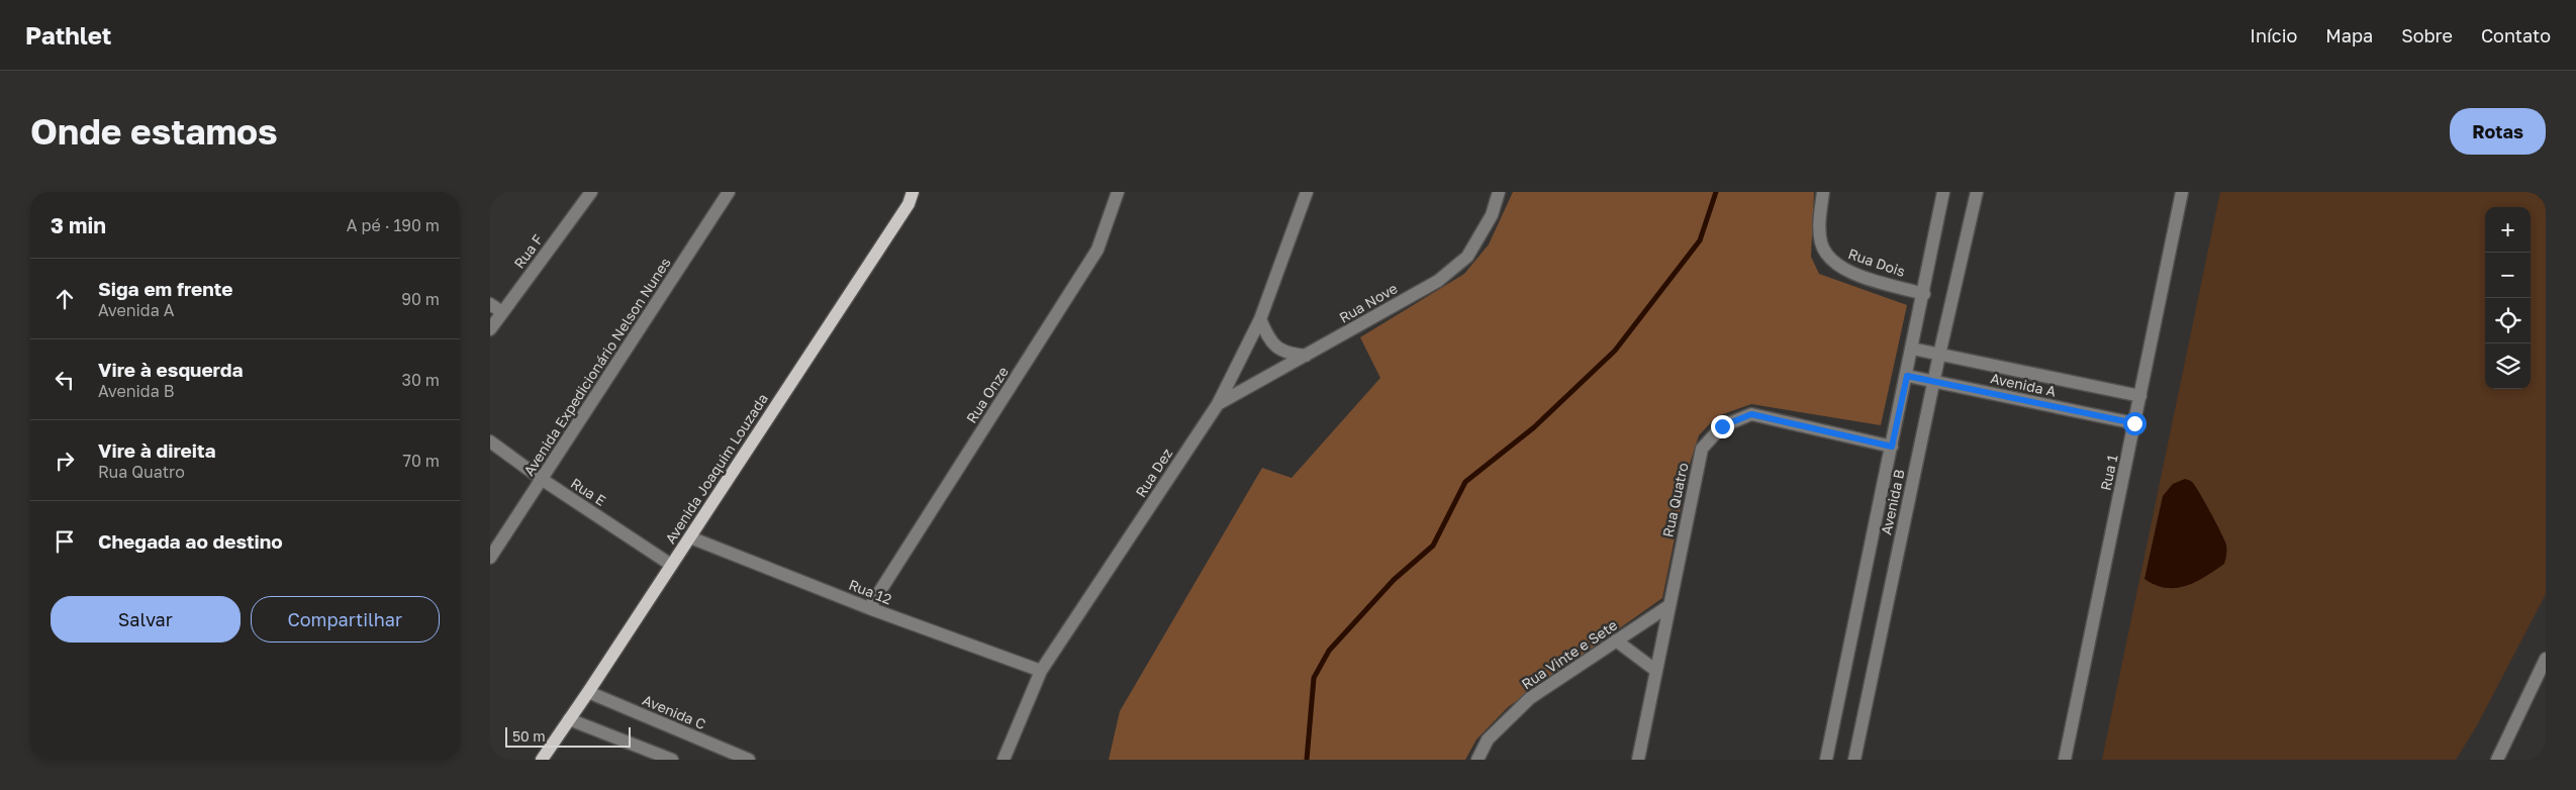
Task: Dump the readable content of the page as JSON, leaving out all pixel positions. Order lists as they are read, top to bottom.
{
  "streets": {
    "main road": ["Avenida Joaquim Louzada"],
    "street": [
      "Rua F",
      "Rua Dois",
      "Rua Nove",
      "Avenida Expedicionário Nelson Nunes",
      "Avenida A",
      "Rua Onze",
      "Rua Dez",
      "Rua 1",
      "Rua E",
      "Rua Quatro",
      "Avenida B",
      "Rua 12",
      "Rua Vinte e Sete",
      "Avenida C"
    ]
  },
  "crossings": [
    ["Rua Dois", "Avenida B"],
    ["Rua Nove", "Rua Dez"],
    ["Avenida Expedicionário Nelson Nunes", "Rua E"],
    ["Avenida A", "Rua 1"],
    ["Avenida A", "Avenida B"],
    ["Rua Onze", "Rua 12"],
    ["Avenida Joaquim Louzada", "Rua E"],
    ["Avenida Joaquim Louzada", "Rua 12"],
    ["Avenida Joaquim Louzada", "Avenida C"],
    ["Rua Dez", "Rua 12"],
    ["Rua Quatro", "Avenida B"],
    ["Rua Quatro", "Rua Vinte e Sete"]
  ],
  "scale_bar": "50 m",
  "page": {
    "header": "Pathlet",
    "nav": [
      "Início",
      "Mapa",
      "Sobre",
      "Contato"
    ],
    "buttons": [
      "Rotas",
      ["Salvar", "Compartilhar"]
    ],
    "title": "Onde estamos",
    "heading": ["3 min", "A pé · 190 m"],
    "map_buttons": ["+", "−"],
    "list": [
      ["Siga em frente", "Avenida A", "90 m"],
      ["Vire à esquerda", "Avenida B", "30 m"],
      ["Vire à direita", "Rua Quatro", "70 m"],
      "Chegada ao destino"
    ],
    "scale": "50 m"
  }
}
